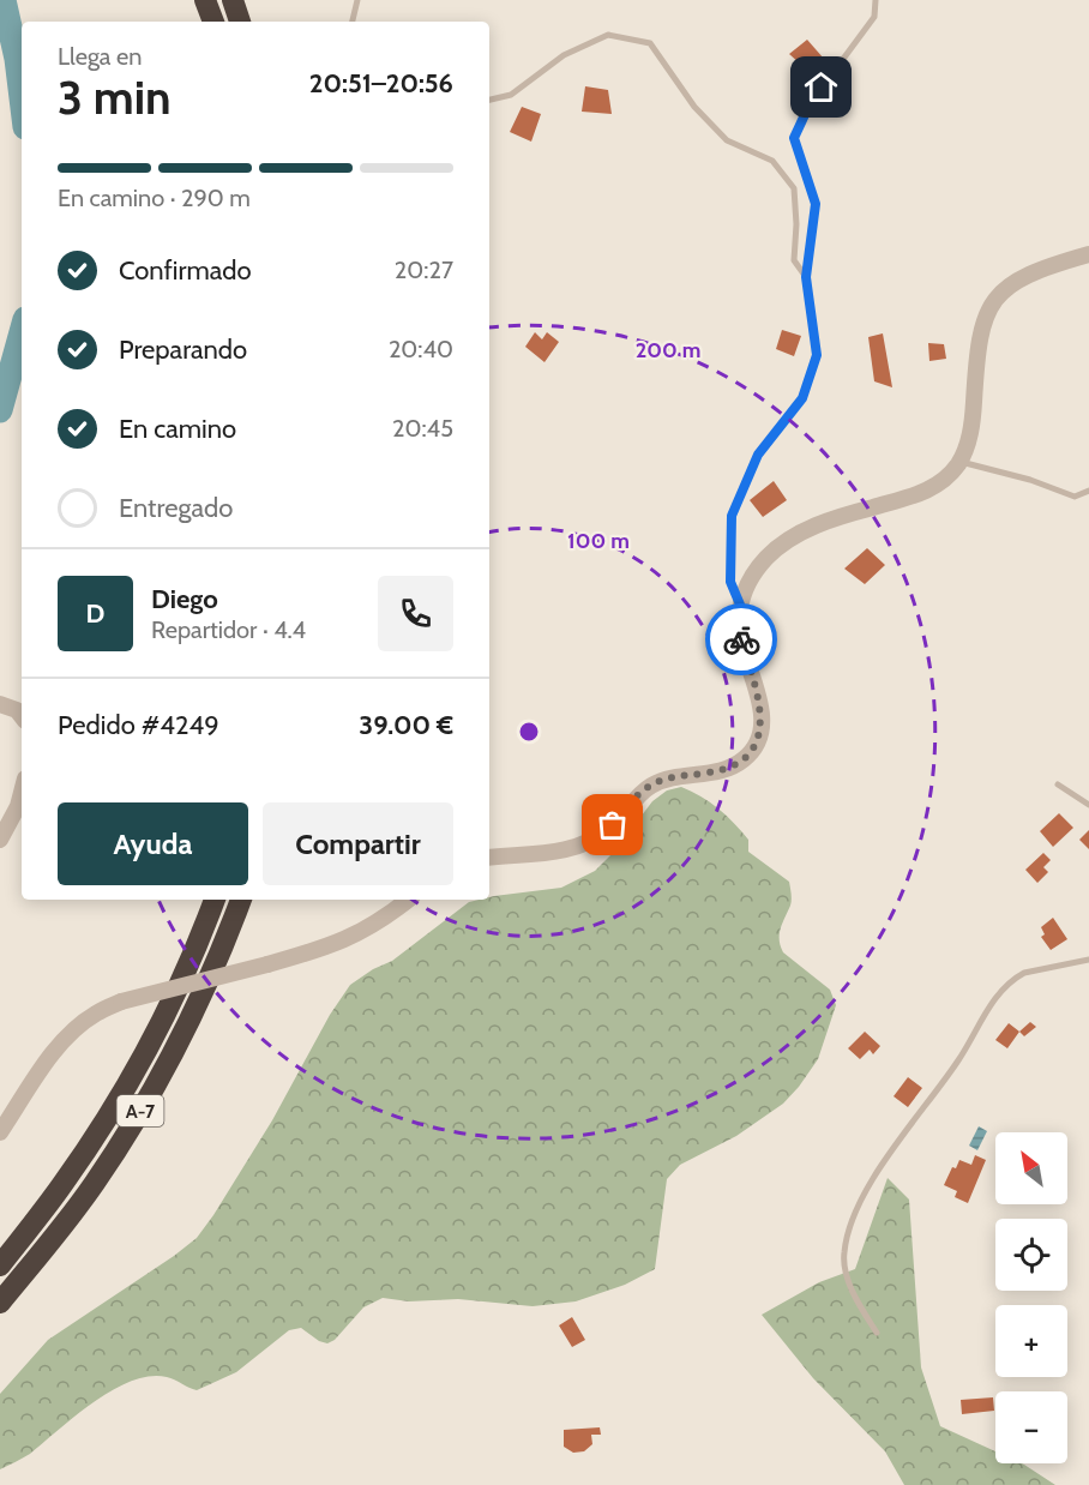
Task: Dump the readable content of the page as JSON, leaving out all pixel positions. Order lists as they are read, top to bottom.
{
  "streets": {
    "highway": ["A-7"]
  },
  "north": "top left",
  "page": {
    "heading": ["3 min", "Llega en", "20:51–20:56"],
    "panel": [
      "Diego",
      "Repartidor · 4.4",
      "Pedido #4249",
      "39.00 €"
    ],
    "bar": "En camino · 290 m",
    "list": [
      ["Confirmado", "20:27"],
      ["Preparando", "20:40"],
      ["En camino", "20:45"],
      "Entregado"
    ],
    "round": "D",
    "buttons": ["Ayuda", "Compartir"],
    "map_buttons": ["+", "−"]
  },
  "rings": ["200 m", "100 m"]
}
